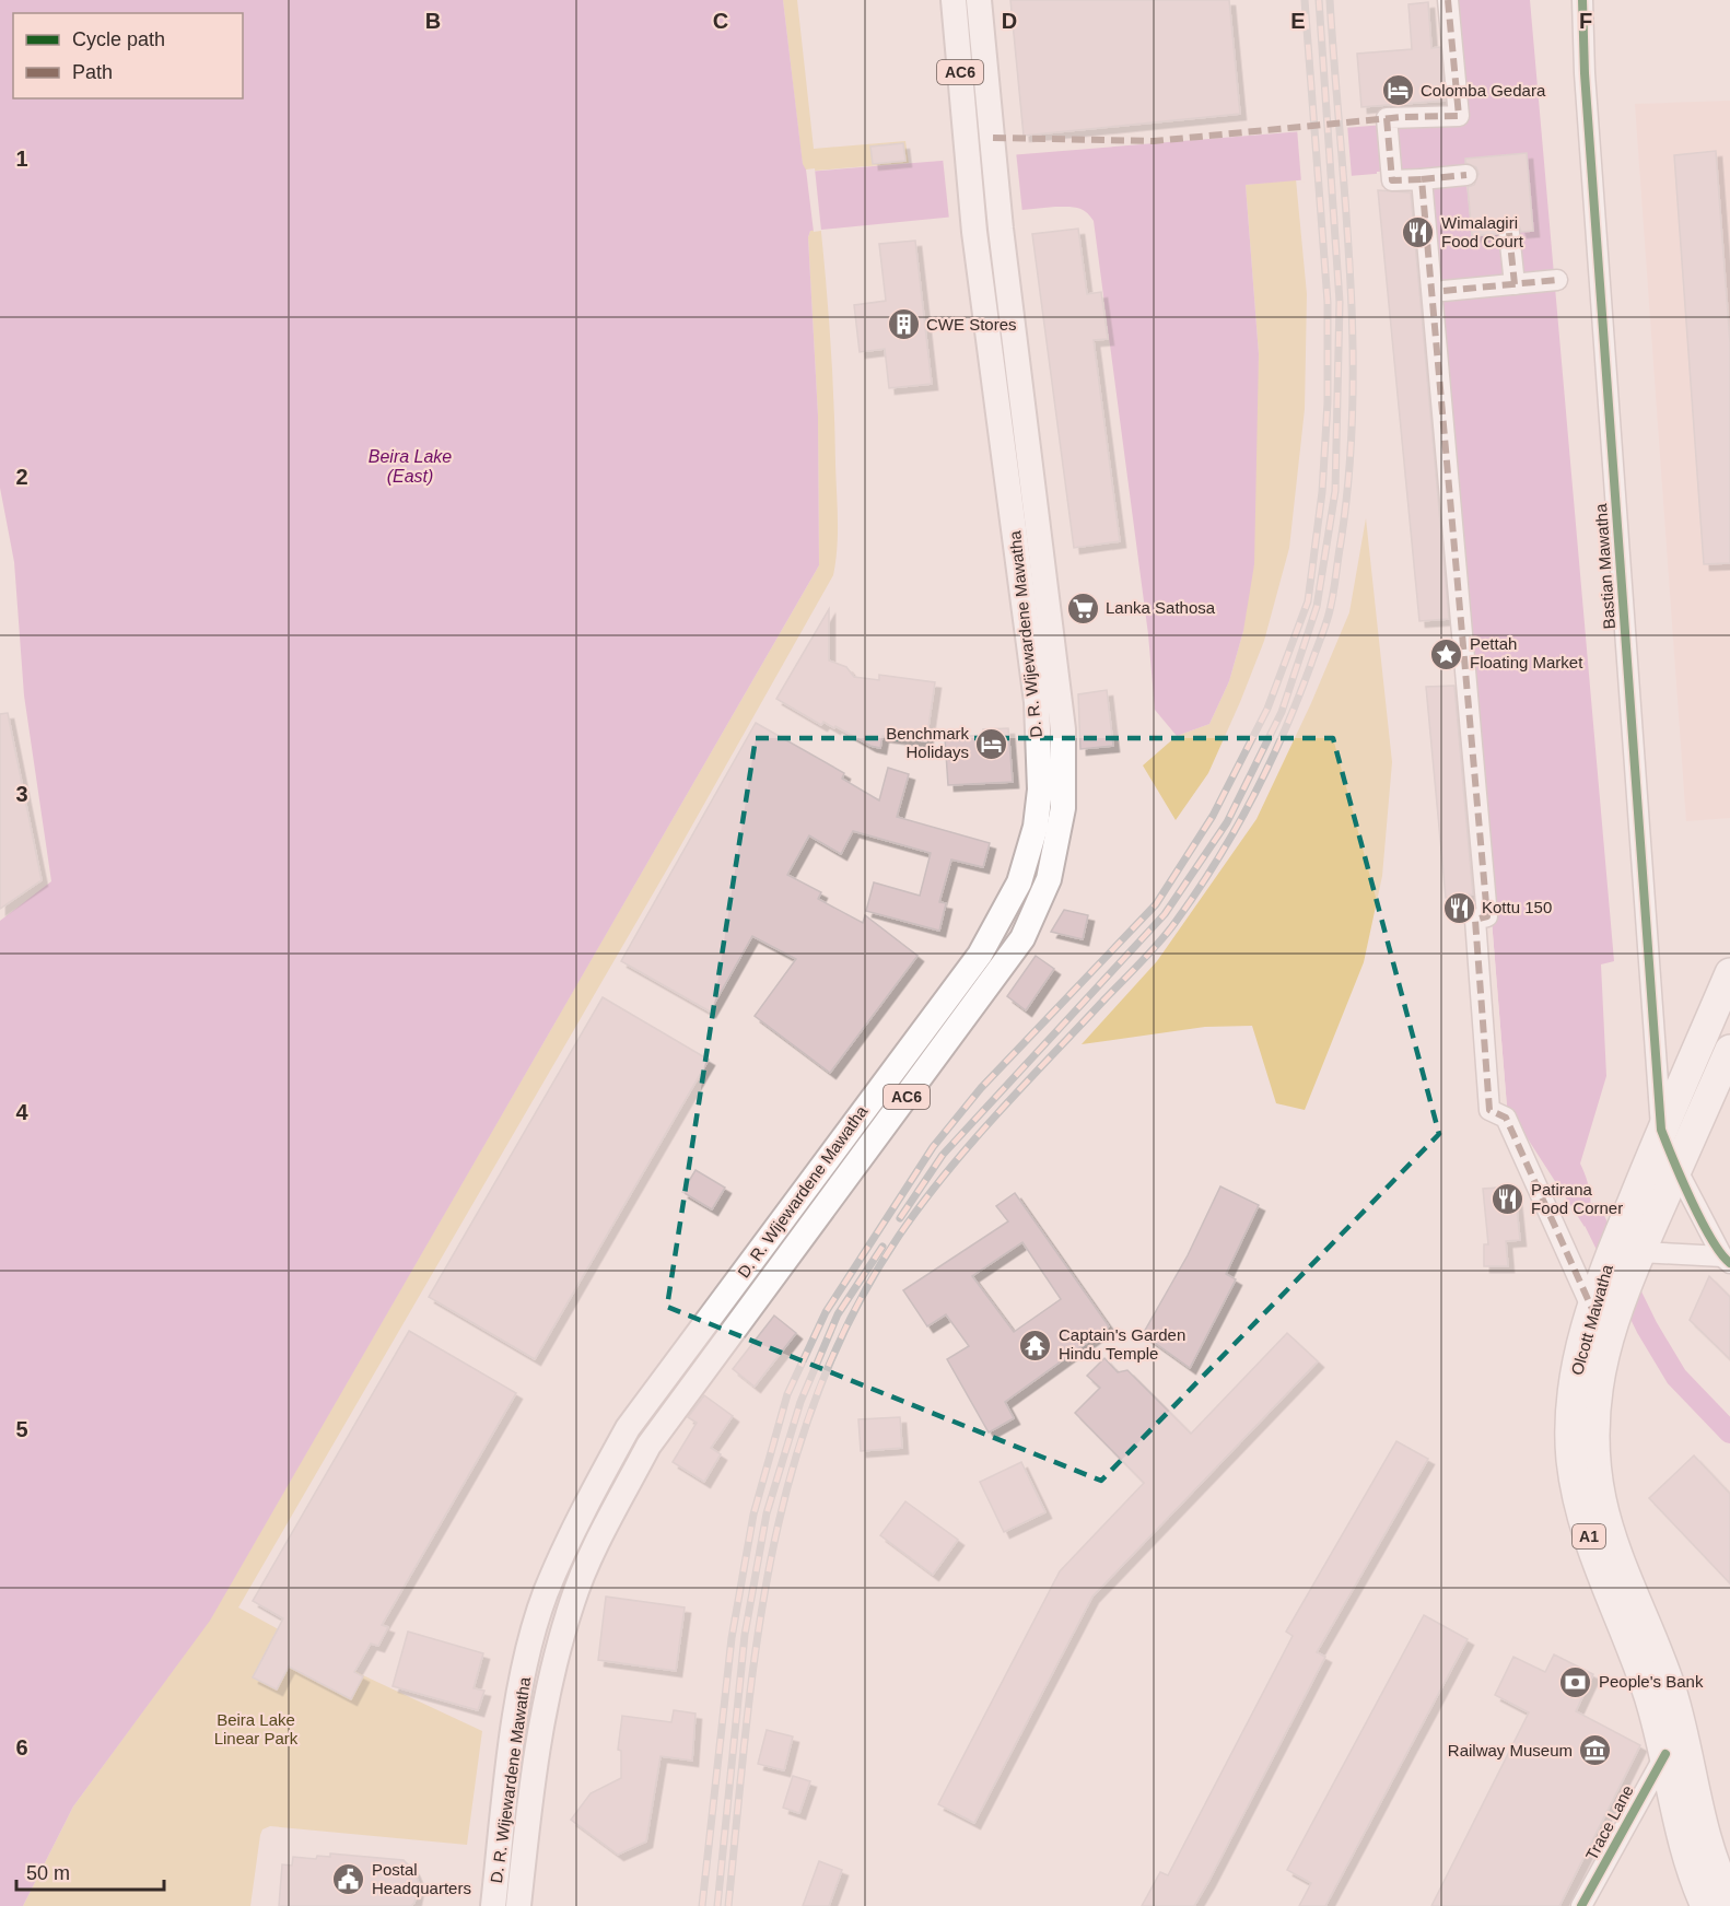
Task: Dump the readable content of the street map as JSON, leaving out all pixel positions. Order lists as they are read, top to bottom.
{
  "streets": {
    "highway": ["Olcott Mawatha", "A1"],
    "main road": ["AC6", "D. R. Wijewardene Mawatha"],
    "street": ["Bastian Mawatha", "Trace Lane"]
  },
  "crossings": [
    ["Bastian Mawatha", "Olcott Mawatha"],
    ["Olcott Mawatha", "Trace Lane"]
  ],
  "water": ["Beira Lake (East)"],
  "parks": ["Beira Lake Linear Park"],
  "places": {
    "hotel": ["Colomba Gedara", "Benchmark Holidays"],
    "restaurant": ["Wimalagiri Food Court", "Kottu 150", "Patirana Food Corner"],
    "building": ["CWE Stores"],
    "supermarket": ["Lanka Sathosa"],
    "place": ["Pettah Floating Market"],
    "temple": ["Captain's Garden Hindu Temple"],
    "bank": ["People's Bank"],
    "museum": ["Railway Museum"],
    "public building": ["Postal Headquarters"]
  },
  "legend": ["Cycle path", "Path"],
  "scale_bar": "50 m",
  "grid": {
    "columns": [
      "B",
      "C",
      "D",
      "E",
      "F"
    ],
    "rows": [
      "1",
      "2",
      "3",
      "4",
      "5",
      "6"
    ]
  }
}
